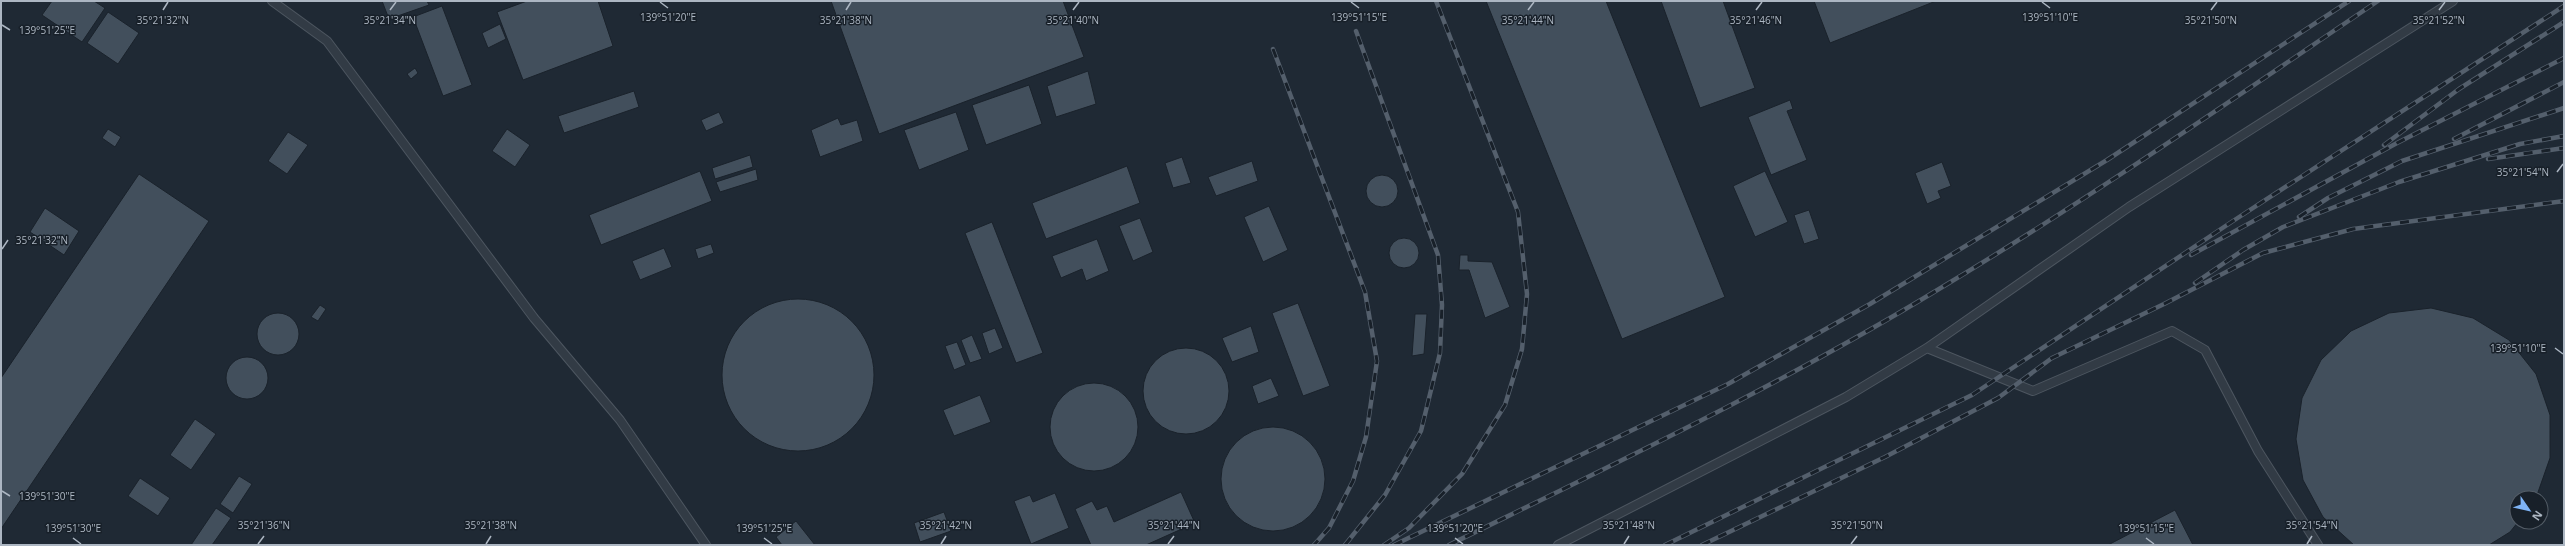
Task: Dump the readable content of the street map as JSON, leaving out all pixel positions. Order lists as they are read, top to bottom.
{
  "north": "bottom right",
  "coordinates": [
    "139°51'20\"E",
    "139°51'15\"E",
    "139°51'10\"E",
    "35°21'32\"N",
    "35°21'34\"N",
    "35°21'38\"N",
    "35°21'40\"N",
    "35°21'44\"N",
    "35°21'46\"N",
    "35°21'50\"N",
    "35°21'52\"N",
    "139°51'25\"E",
    "35°21'54\"N",
    "139°51'30\"E",
    "35°21'36\"N",
    "35°21'42\"N",
    "35°21'48\"N"
  ]
}
